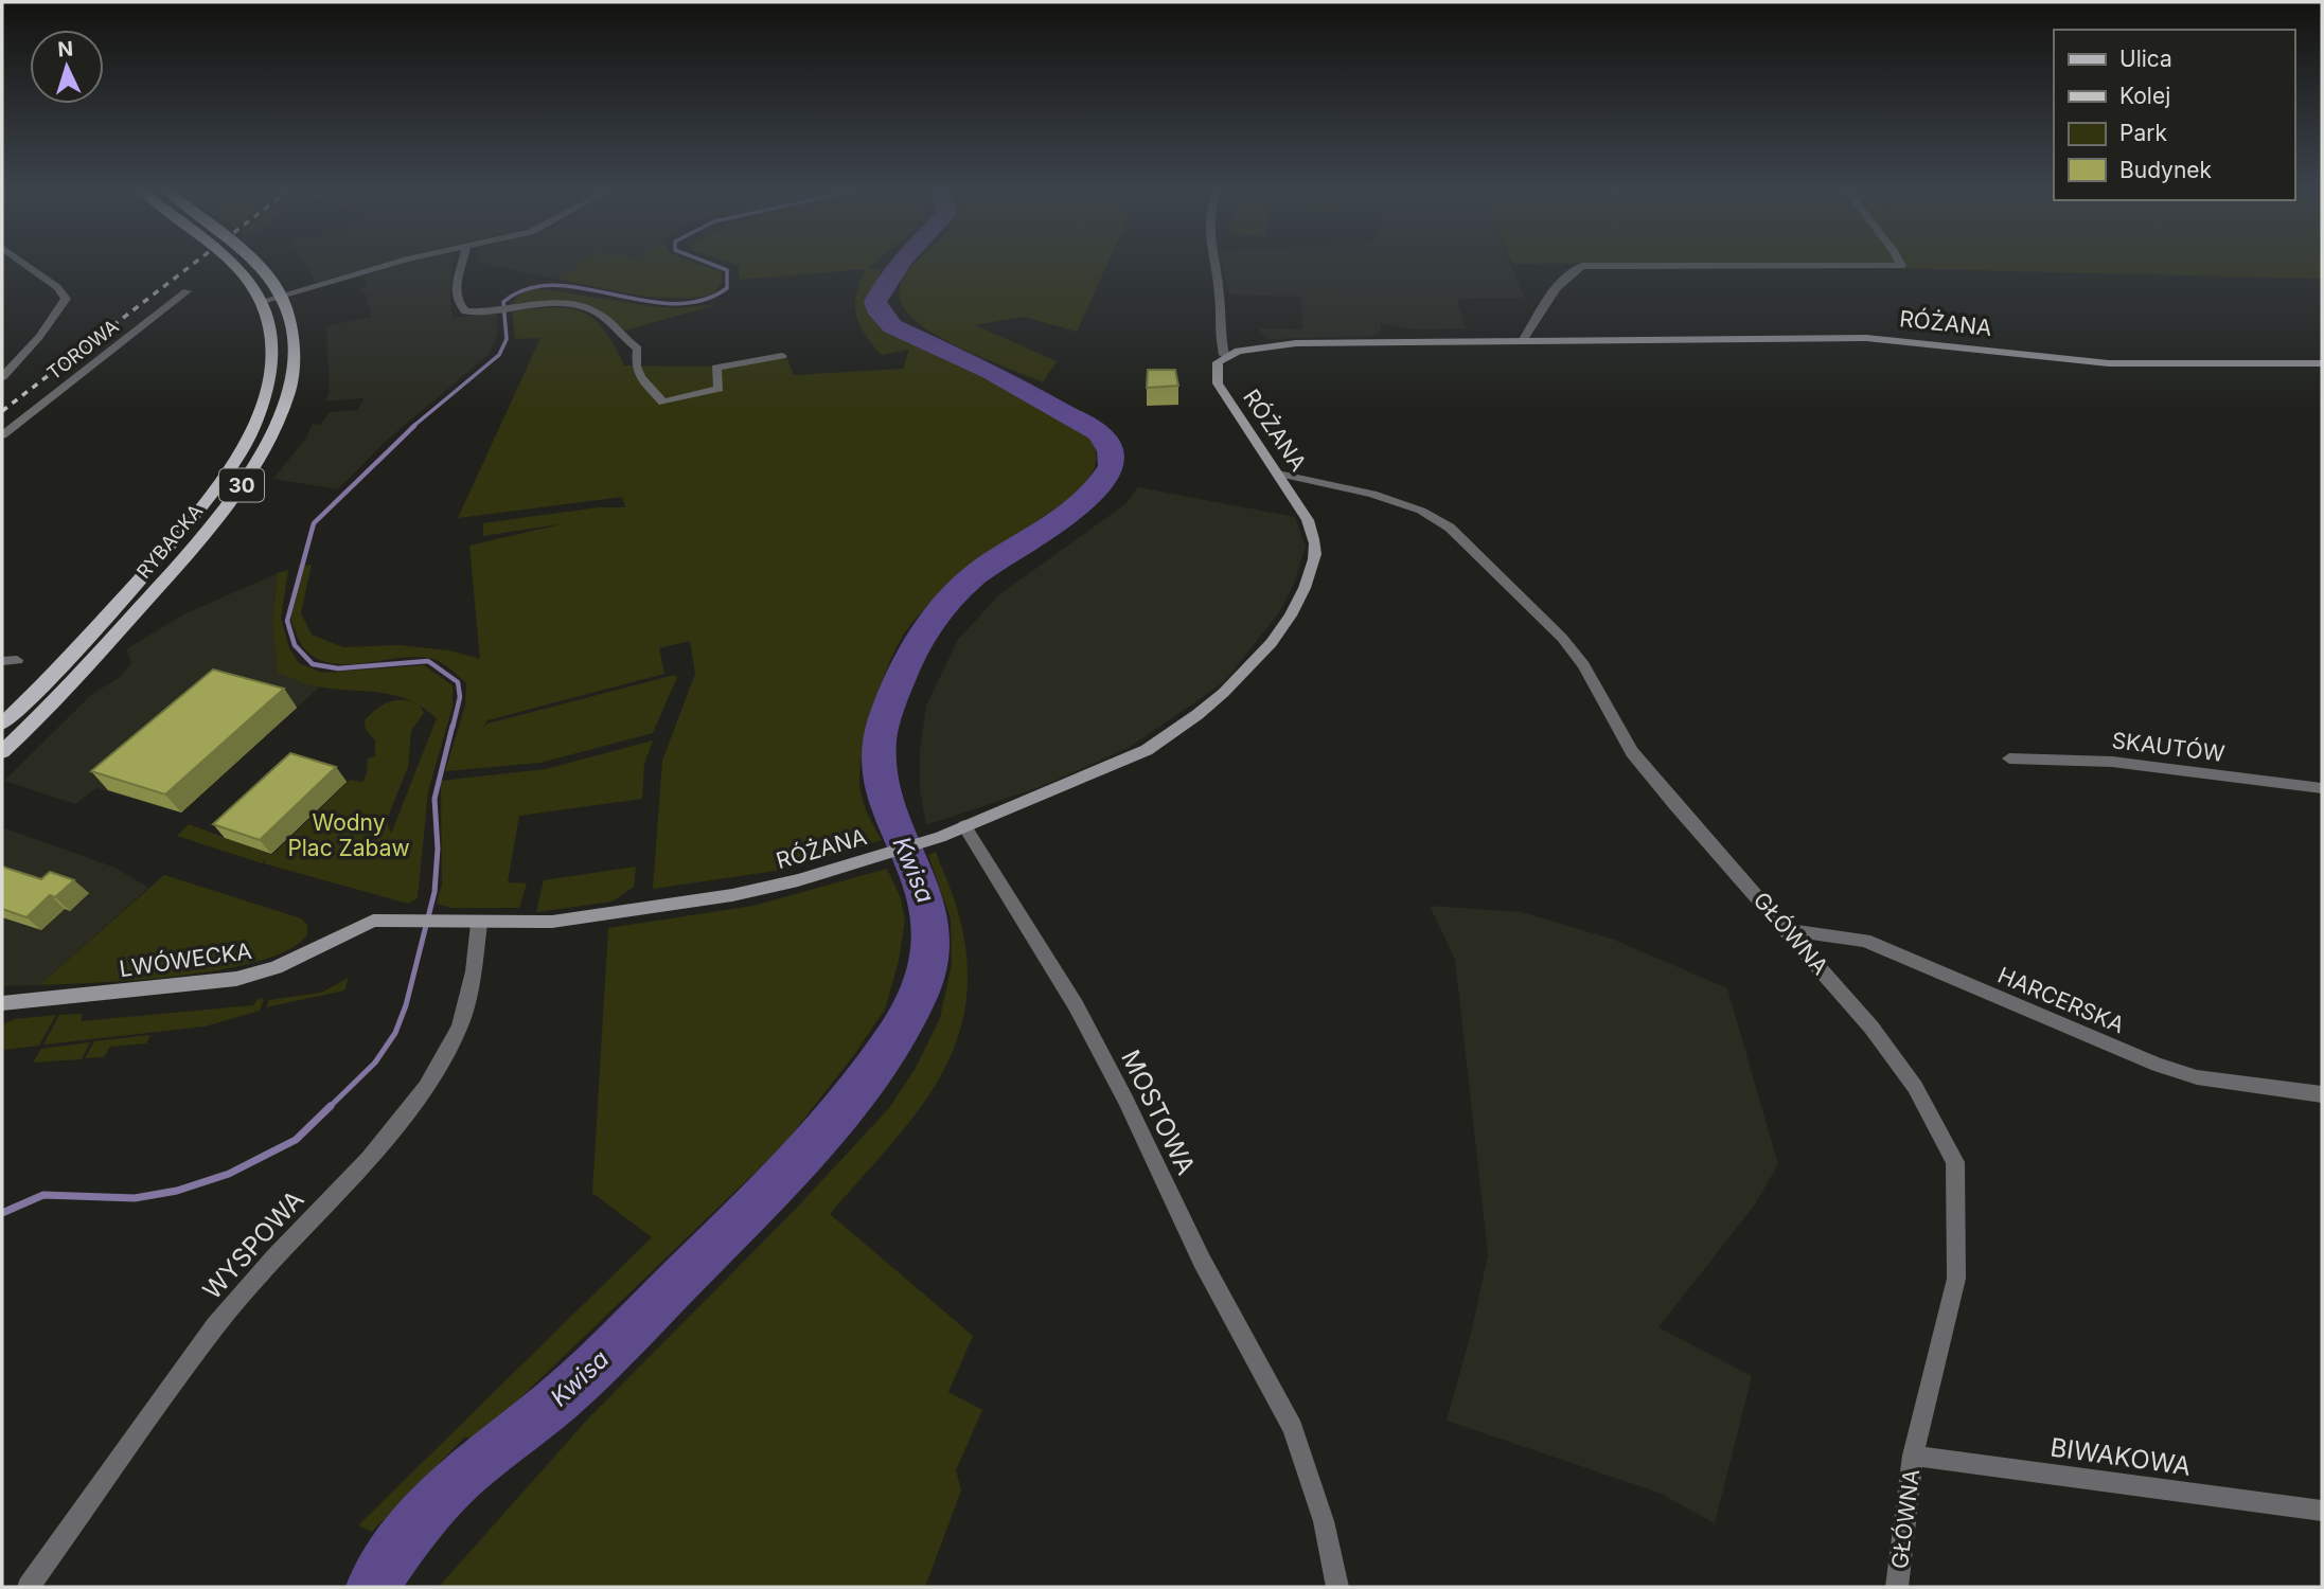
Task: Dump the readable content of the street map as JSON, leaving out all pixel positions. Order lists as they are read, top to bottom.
{
  "streets": {
    "main road": ["30", "RYBACKA"],
    "street": [
      "RÓŻANA",
      "TOROWA",
      "SKAUTÓW",
      "GŁÓWNA",
      "LWÓWECKA",
      "HARCERSKA",
      "MOSTOWA",
      "WYSPOWA",
      "BIWAKOWA"
    ]
  },
  "crossings": [
    ["RÓŻANA", "GŁÓWNA"],
    ["RÓŻANA", "LWÓWECKA"],
    ["RÓŻANA", "MOSTOWA"],
    ["RÓŻANA", "WYSPOWA"],
    ["GŁÓWNA", "HARCERSKA"],
    ["GŁÓWNA", "BIWAKOWA"]
  ],
  "water": ["Kwisa"],
  "parks": ["Wodny Plac Zabaw"],
  "legend": [
    "Ulica",
    "Kolej",
    "Park",
    "Budynek"
  ],
  "north": "top"
}
